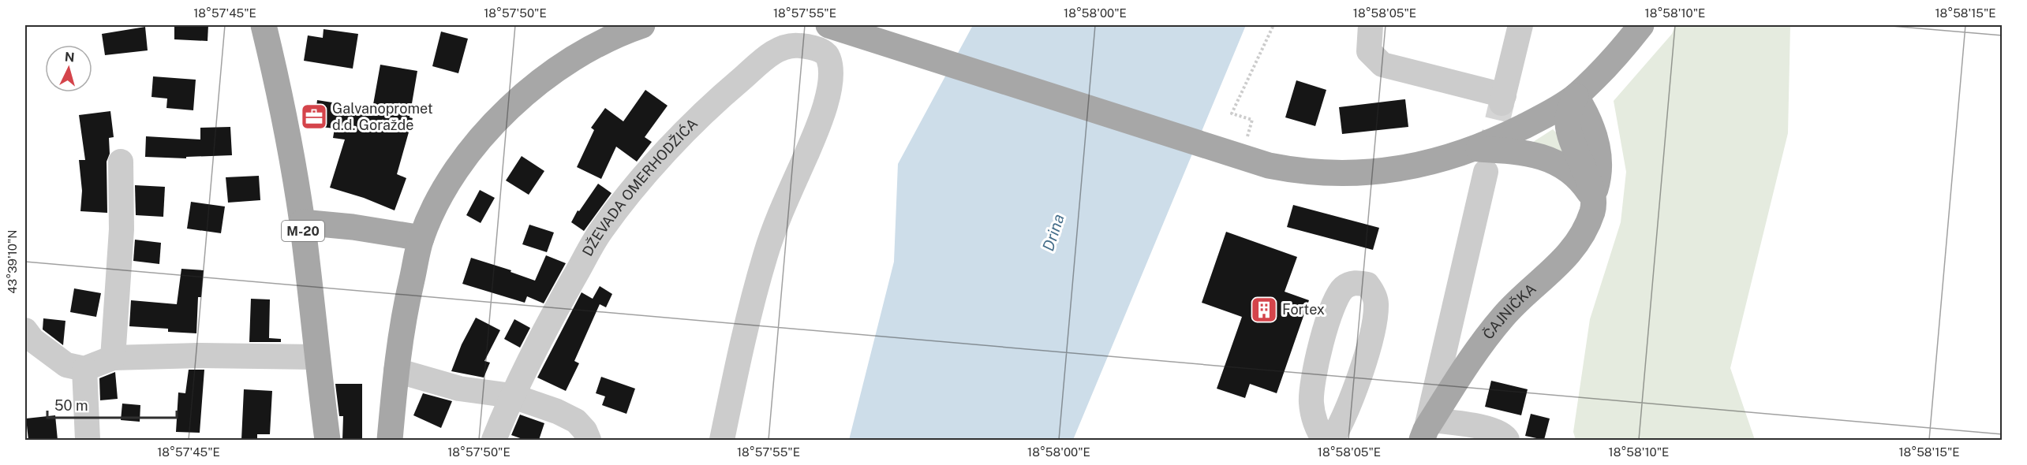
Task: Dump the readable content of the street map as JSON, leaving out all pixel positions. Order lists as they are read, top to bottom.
{
  "streets": {
    "main road": ["M-20", "ČAJNIČKA"],
    "street": ["DŽEVADA OMERHODŽIĆA"]
  },
  "water": ["Drina"],
  "places": {
    "office": ["Galvanopromet d.d. Goražde"],
    "building": ["Fortex"]
  },
  "scale_bar": "50 m",
  "north": "top",
  "coordinates": [
    "18°57'45\"E",
    "18°57'50\"E",
    "18°57'55\"E",
    "18°58'00\"E",
    "18°58'05\"E",
    "18°58'10\"E",
    "18°58'15\"E",
    "43°39'10\"N"
  ]
}
